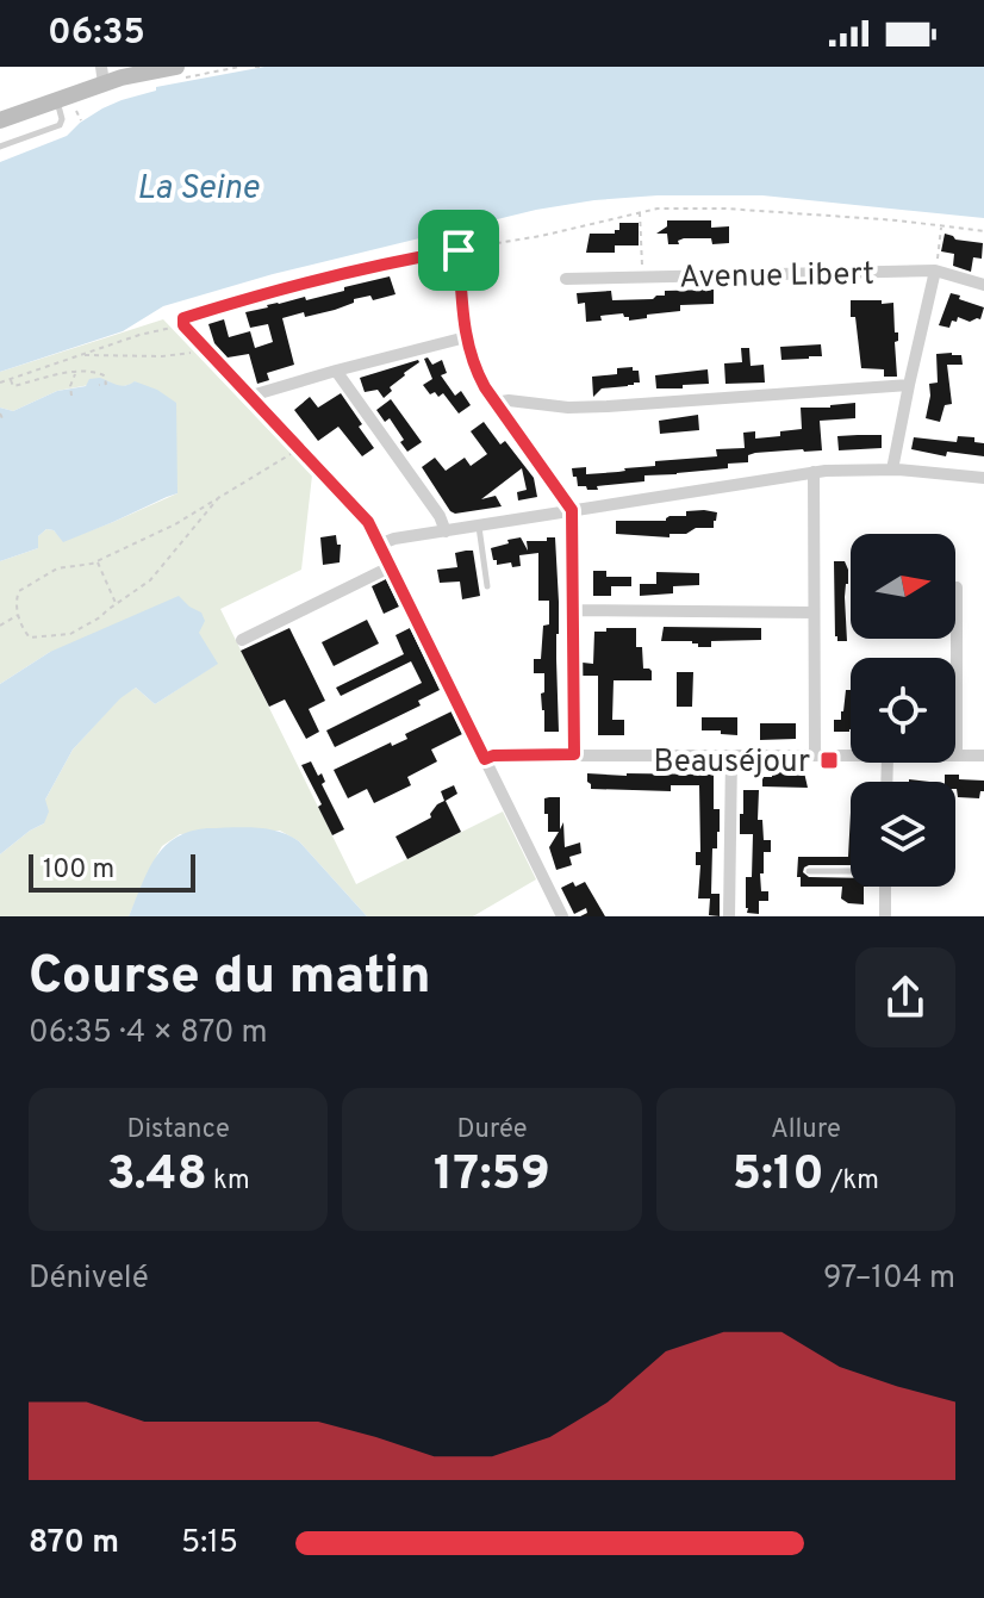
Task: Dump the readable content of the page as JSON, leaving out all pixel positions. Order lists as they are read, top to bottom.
{
  "streets": {
    "street": ["Avenue Libert"]
  },
  "water": ["La Seine"],
  "places": {
    "transit": ["Beauséjour"]
  },
  "scale_bar": "100 m",
  "north": "right",
  "page": {
    "status": "06:35",
    "scale": "100 m",
    "heading": ["Course du matin", "06:35 · 4 × 870 m"],
    "stats": [
      ["Distance", "3.48 km"],
      ["Durée", "17:59"],
      ["Allure", "5:10 /km"]
    ],
    "chart": ["Dénivelé", "97–104 m"],
    "list": [
      {
        "name": "870 m",
        "note": "5:15"
      }
    ]
  }
}
